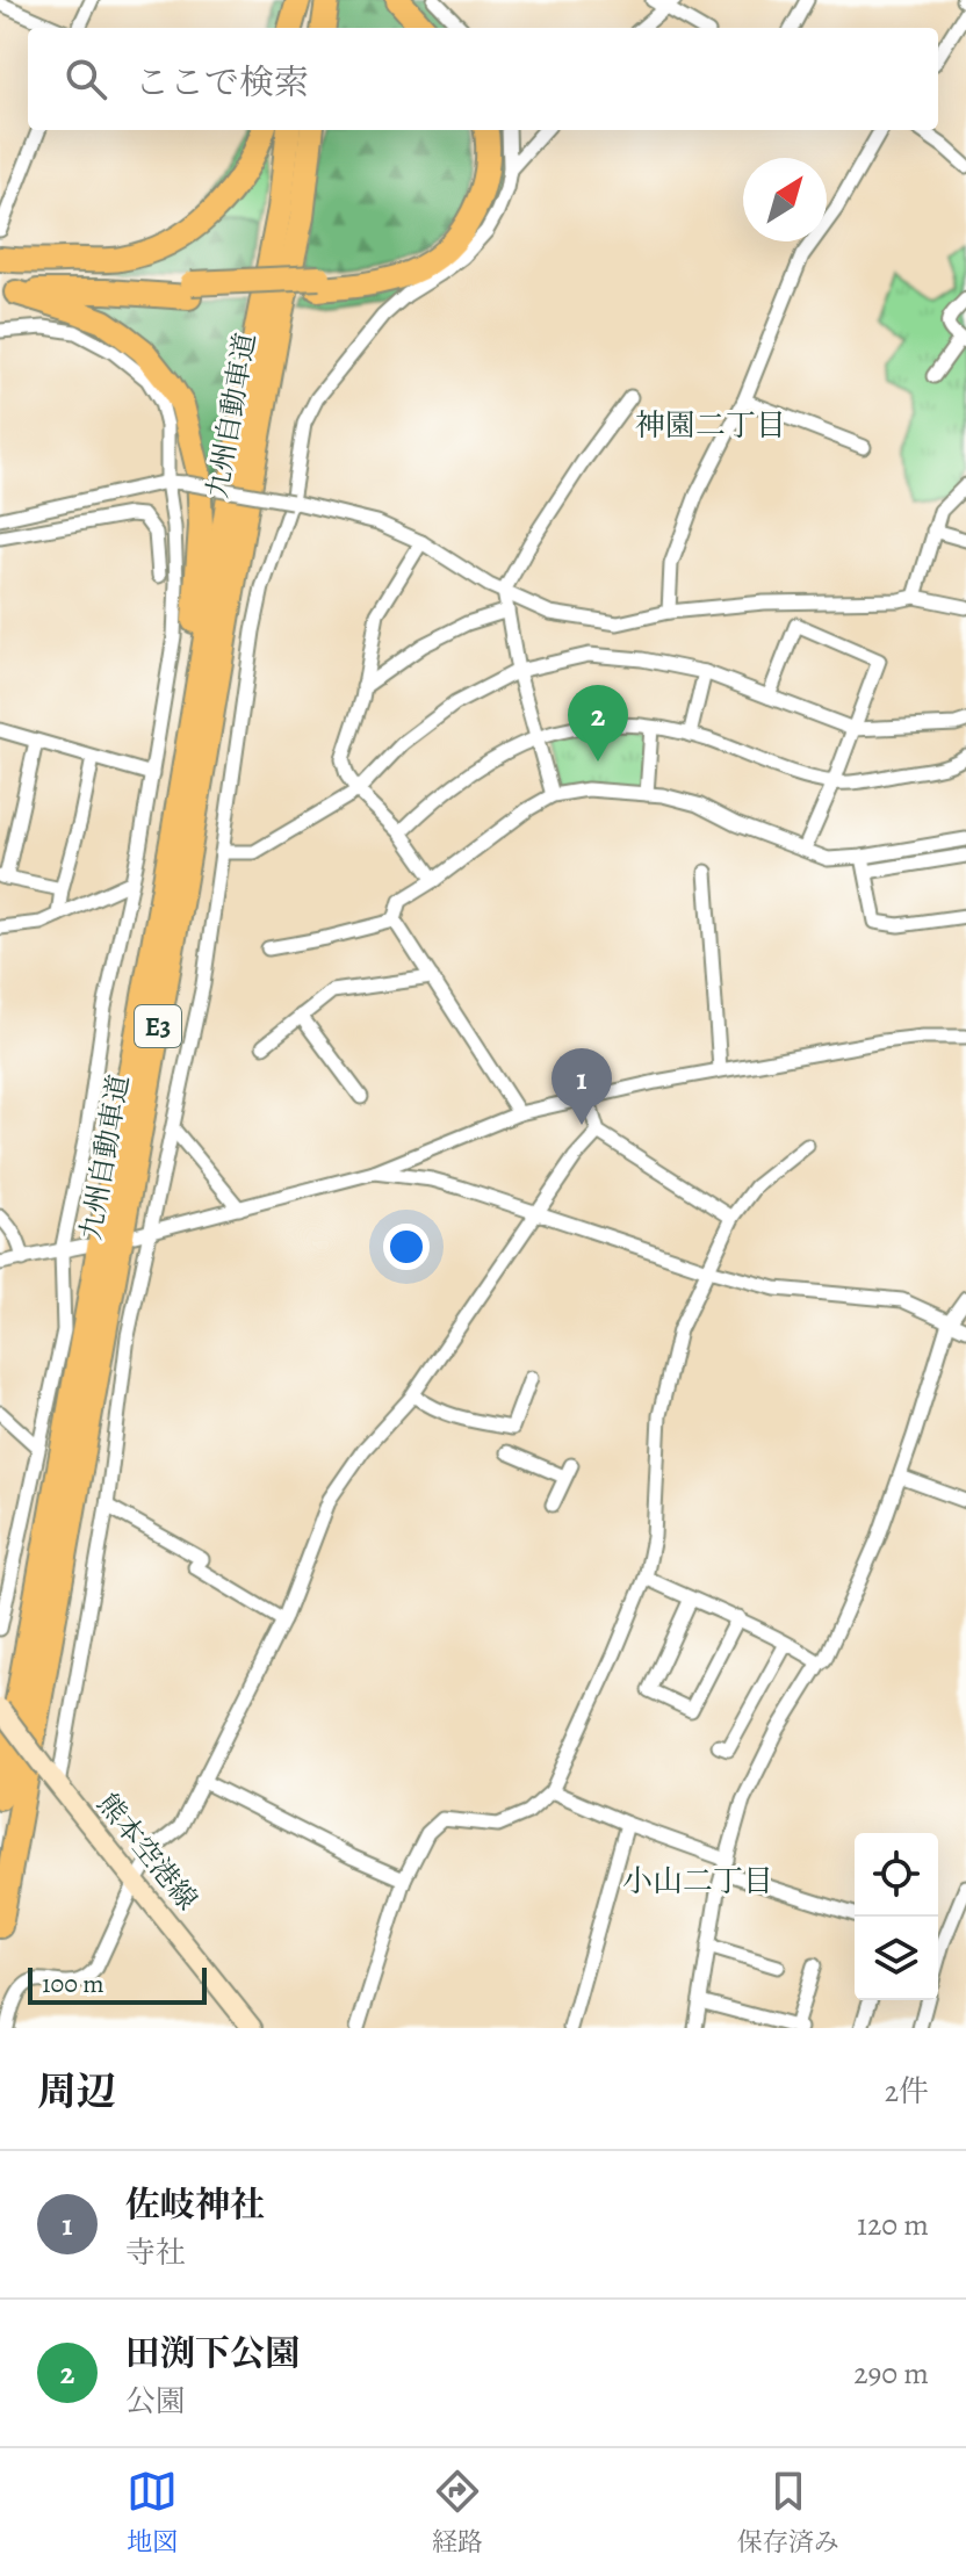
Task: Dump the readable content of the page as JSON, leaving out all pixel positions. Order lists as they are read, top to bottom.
{
  "streets": {
    "highway": ["九州自動車道", "E3"],
    "main road": ["熊本空港線"]
  },
  "districts": ["神園二丁目", "小山二丁目"],
  "scale_bar": "100 m",
  "north": "top right",
  "page": {
    "search": "ここで検索",
    "pins": ["2", "1"],
    "scale": "100 m",
    "heading": ["周辺", "2件"],
    "list": [
      {
        "mark": "1",
        "name": "佐岐神社",
        "note": "寺社",
        "value": "120 m"
      },
      {
        "mark": "2",
        "name": "田渕下公園",
        "note": "公園",
        "value": "290 m"
      }
    ],
    "nav": ["地図", "経路", "保存済み"]
  }
}
